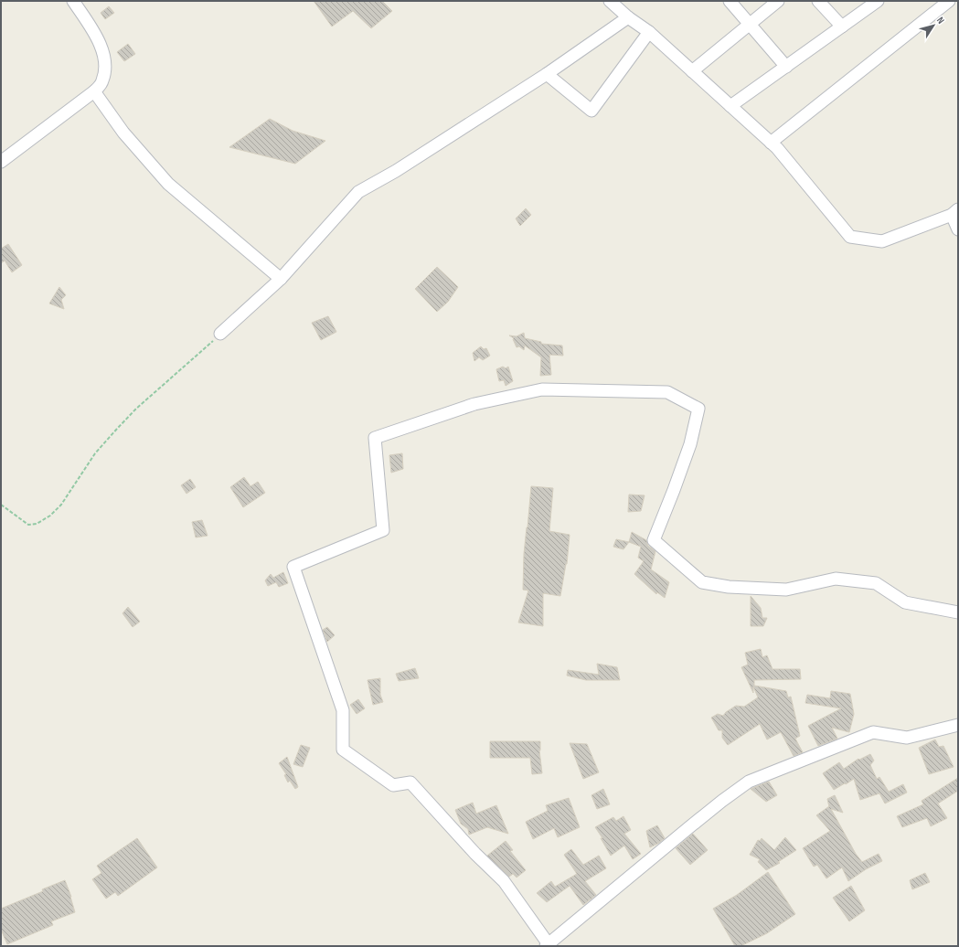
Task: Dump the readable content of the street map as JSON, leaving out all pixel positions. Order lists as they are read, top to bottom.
{
  "north": "top right"
}
